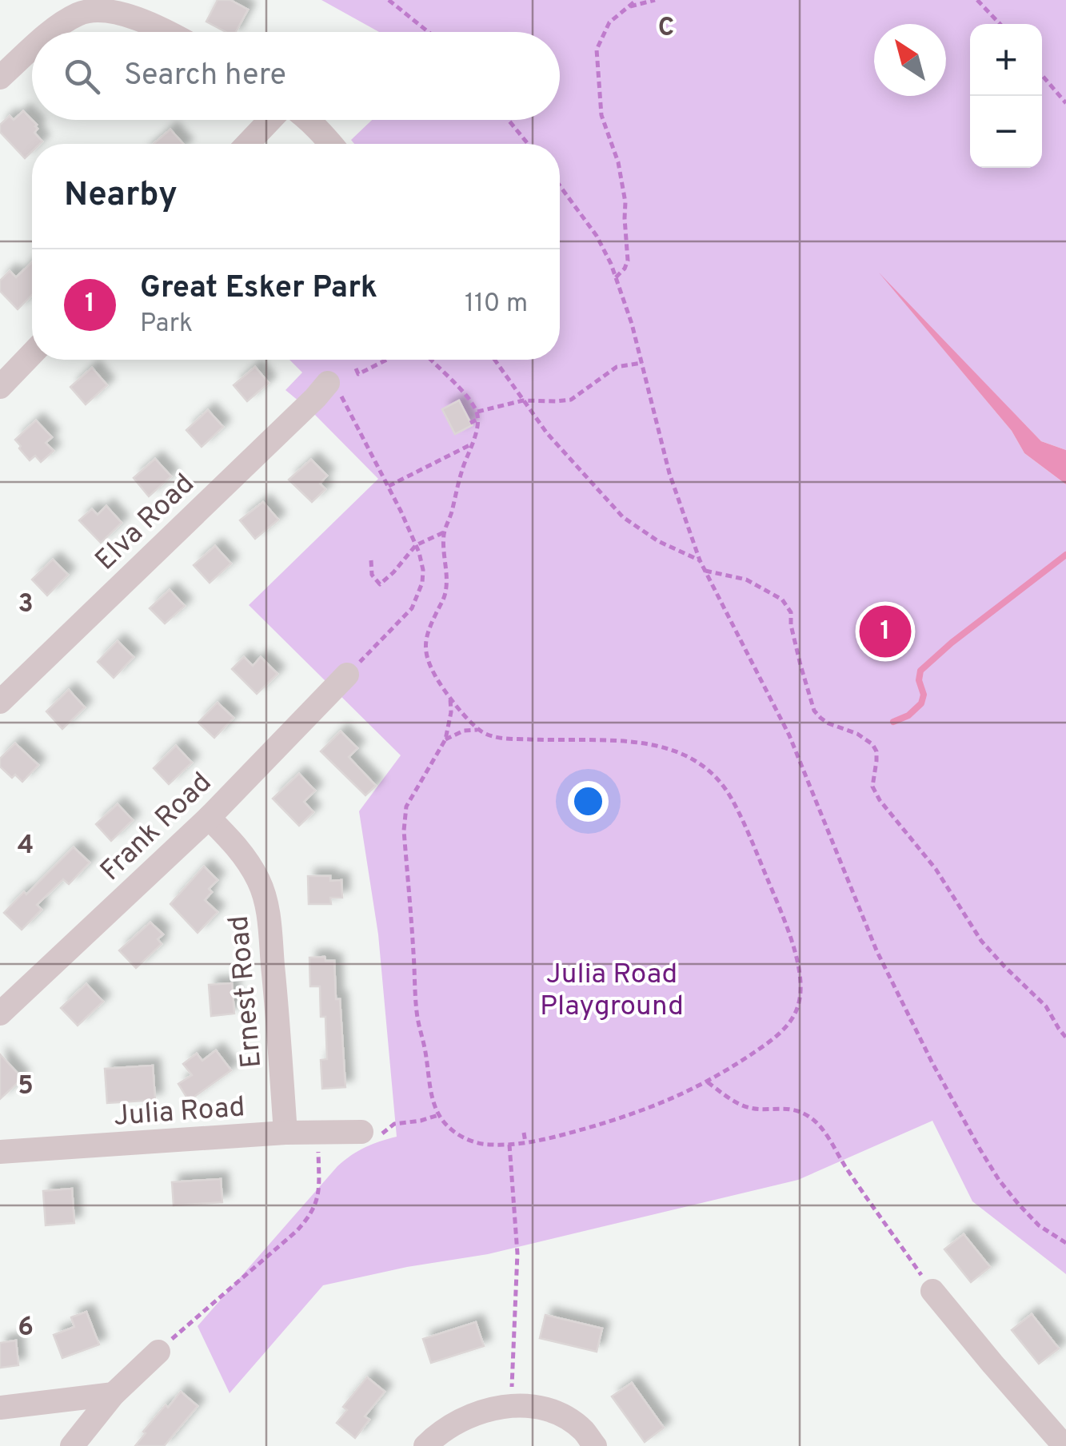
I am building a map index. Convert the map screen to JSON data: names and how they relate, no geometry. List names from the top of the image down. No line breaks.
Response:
{"streets":{"street":["Elva Road","Frank Road","Ernest Road","Julia Road"]},"crossings":[["Frank Road","Ernest Road"],["Ernest Road","Julia Road"]],"parks":["Julia Road Playground"],"north":"top left","page":{"map_buttons":["+","−"],"search":"Search here","heading":"Nearby","list":[{"mark":"1","name":"Great Esker Park","note":"Park","value":"110 m"}],"pins":"1"},"grid":{"columns":["C"],"rows":["3","4","5","6"]}}
